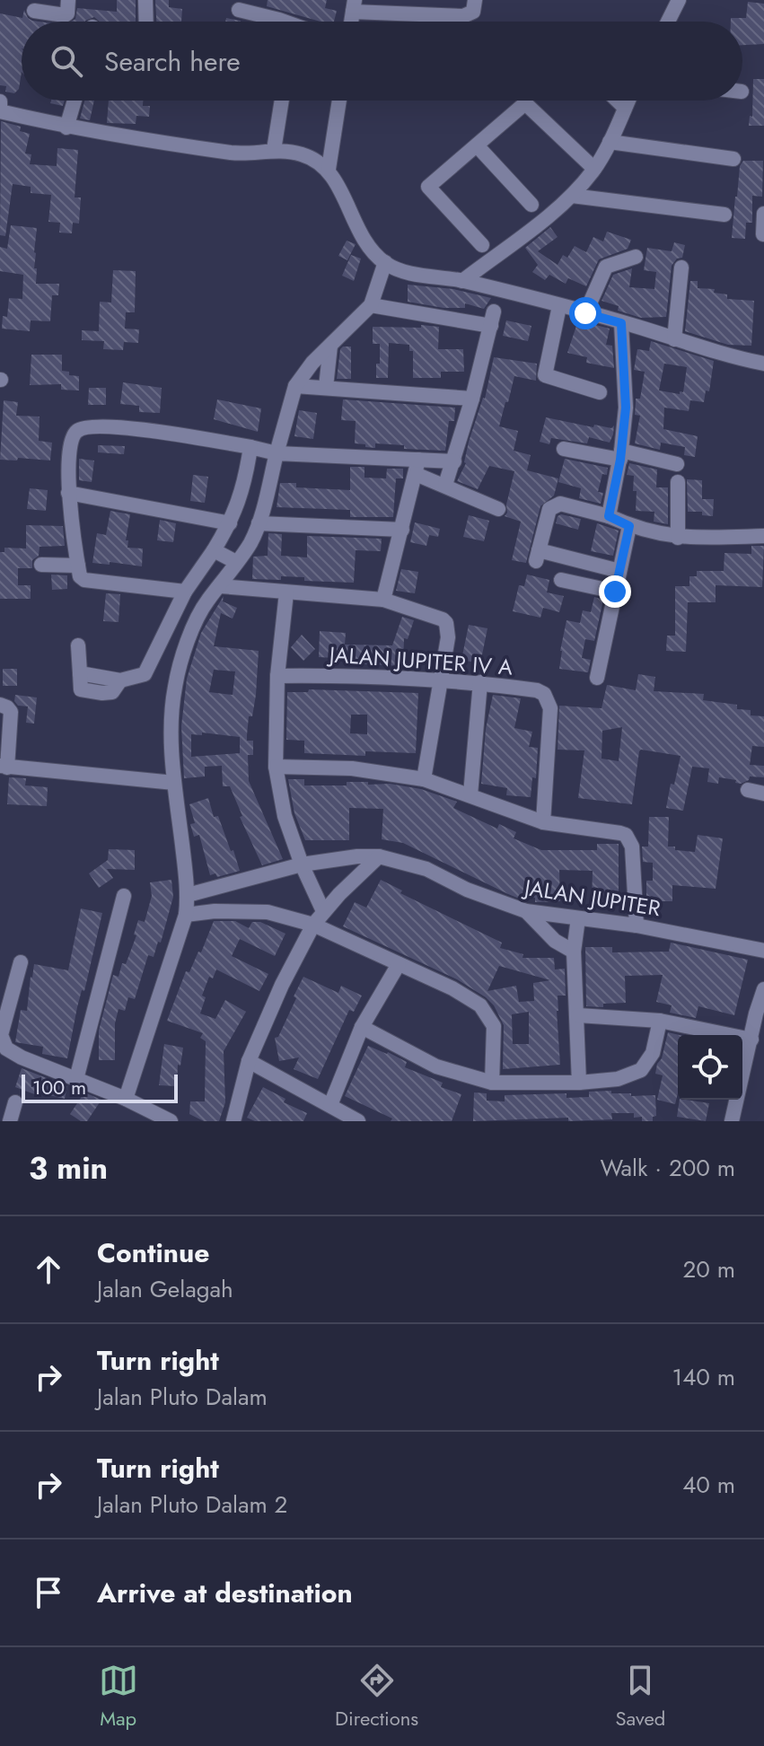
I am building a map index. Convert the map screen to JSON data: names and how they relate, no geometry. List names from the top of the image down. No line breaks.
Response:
{"streets":{"street":["JALAN JUPITER IV A","JALAN JUPITER"]},"scale_bar":"100 m","page":{"search":"Search here","scale":"100 m","heading":["3 min","Walk · 200 m"],"list":[["Continue","Jalan Gelagah","20 m"],["Turn right","Jalan Pluto Dalam","140 m"],["Turn right","Jalan Pluto Dalam 2","40 m"],"Arrive at destination"],"nav":["Map","Directions","Saved"]}}
